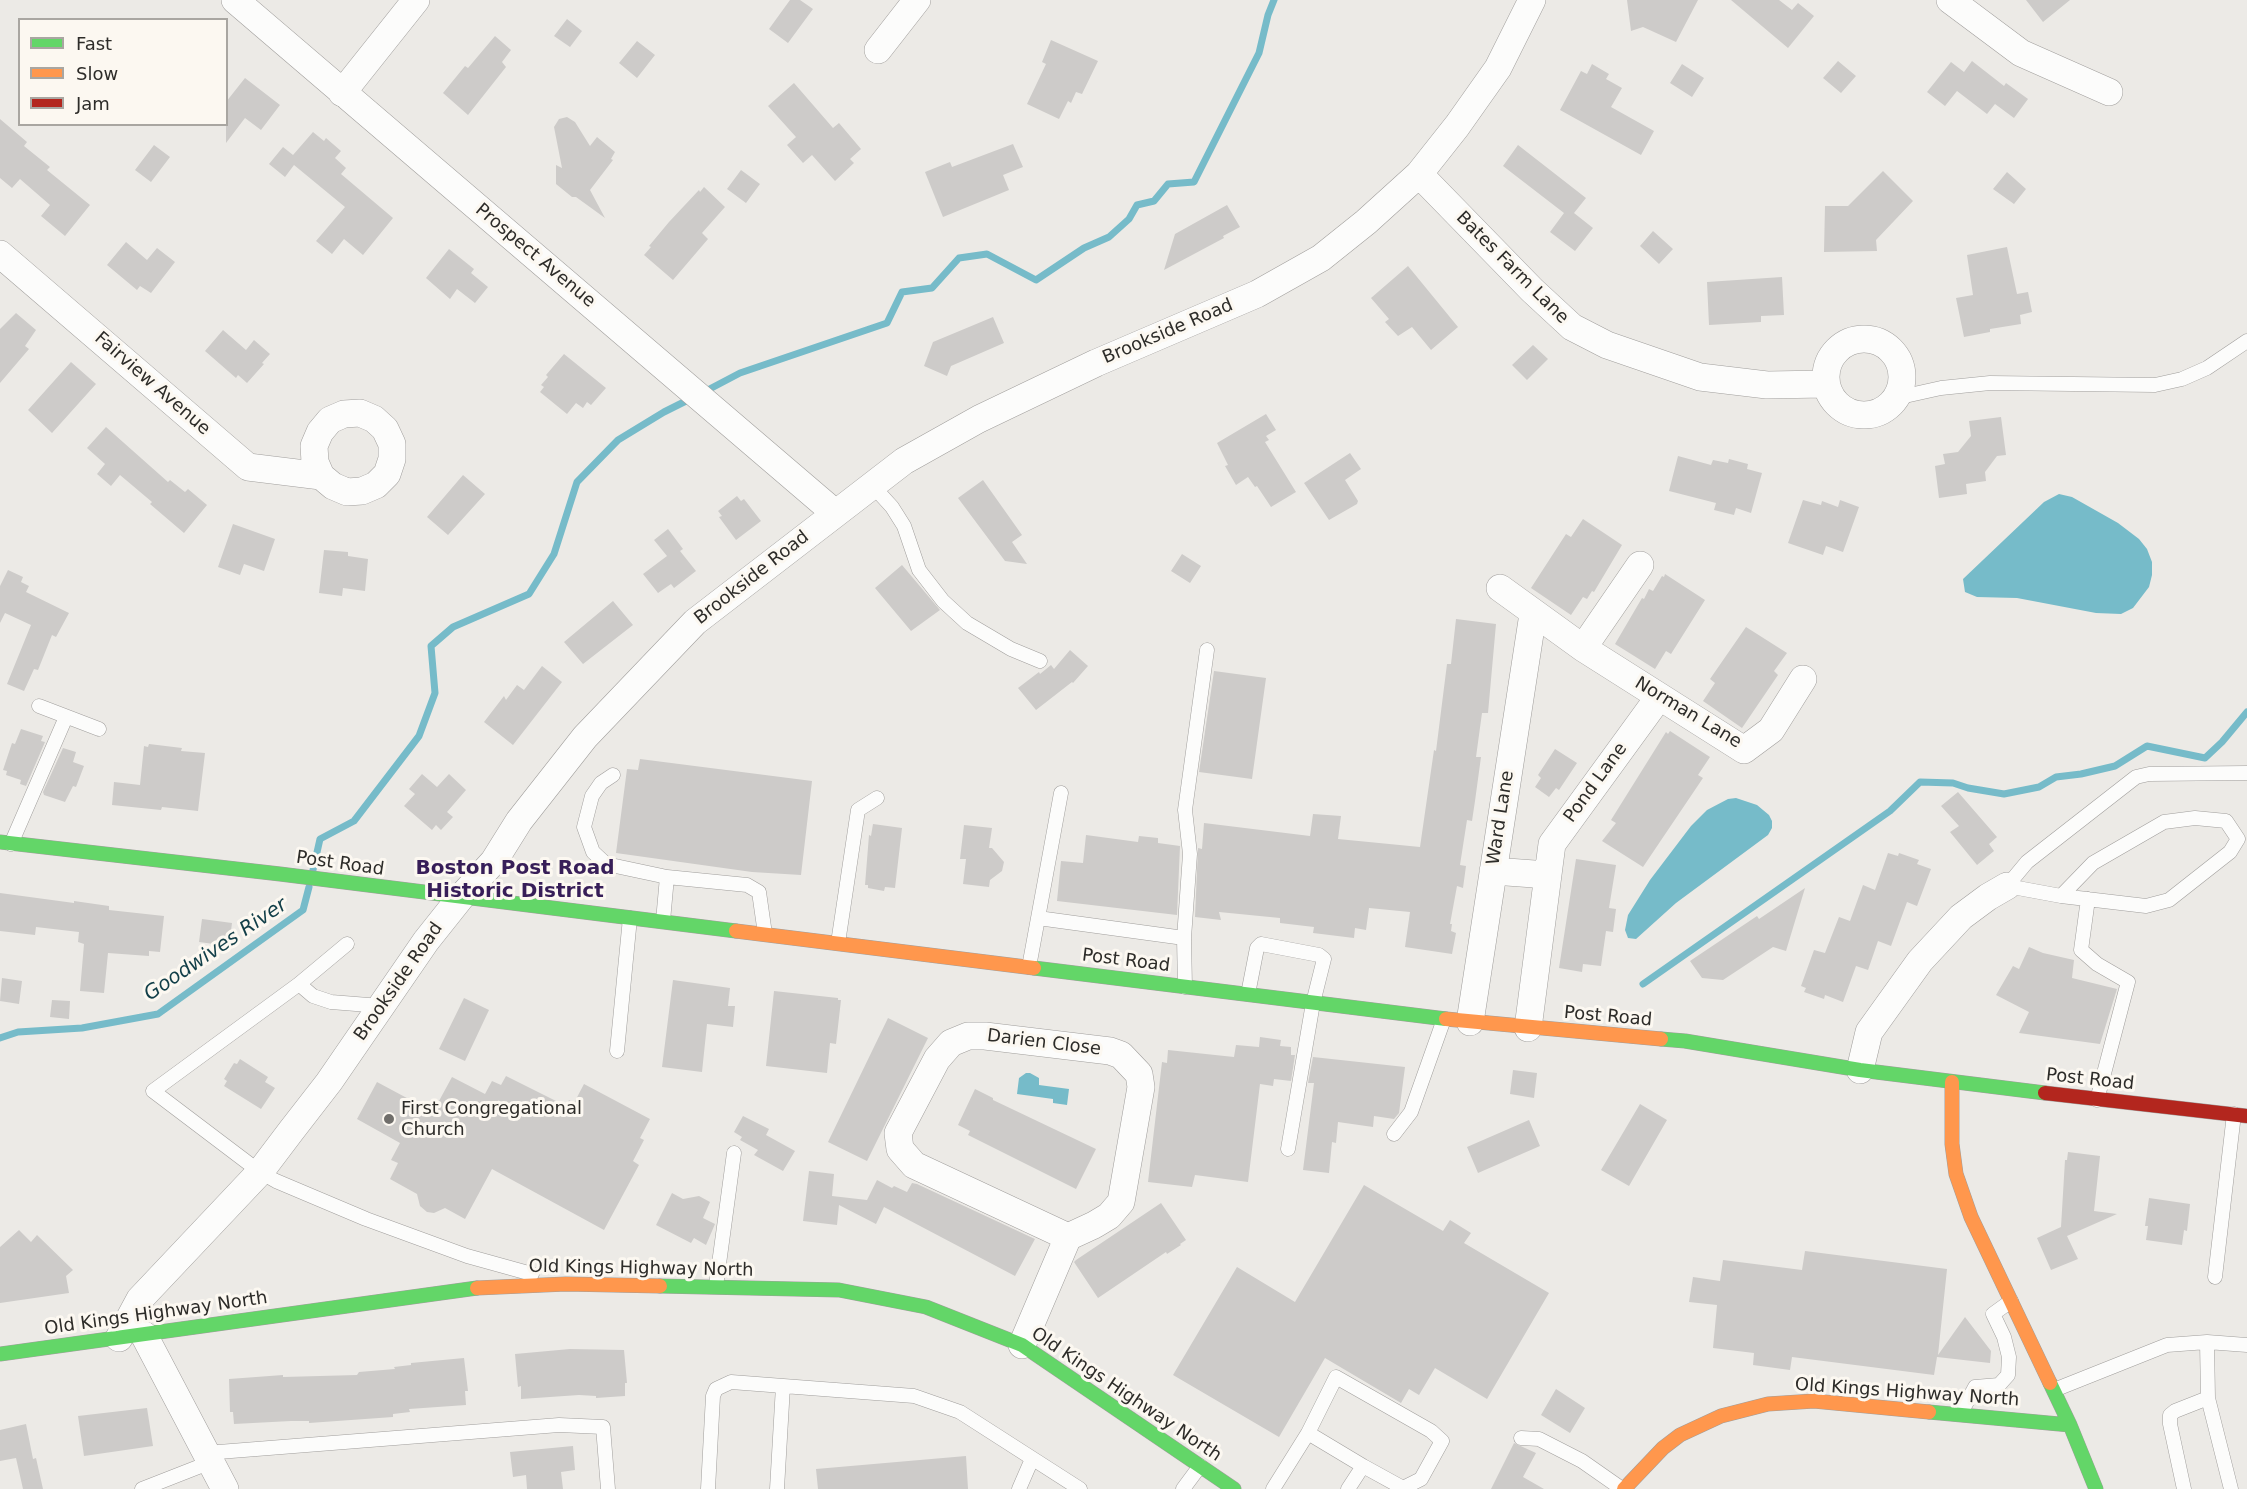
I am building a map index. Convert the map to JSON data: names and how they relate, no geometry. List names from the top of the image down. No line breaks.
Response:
{"streets":{"main road":["Post Road","Old Kings Highway North"],"street":["Prospect Avenue","Bates Farm Lane","Brookside Road","Fairview Avenue","Norman Lane","Pond Lane","Ward Lane","Darien Close"]},"crossings":[["Prospect Avenue","Brookside Road"],["Bates Farm Lane","Brookside Road"],["Brookside Road","Post Road"],["Brookside Road","Old Kings Highway North"],["Norman Lane","Pond Lane"],["Norman Lane","Ward Lane"],["Pond Lane","Post Road"],["Ward Lane","Post Road"]],"districts":["Boston Post Road Historic District"],"water":["Goodwives River"],"places":["First Congregational Church"],"legend":["Fast","Slow","Jam"]}
